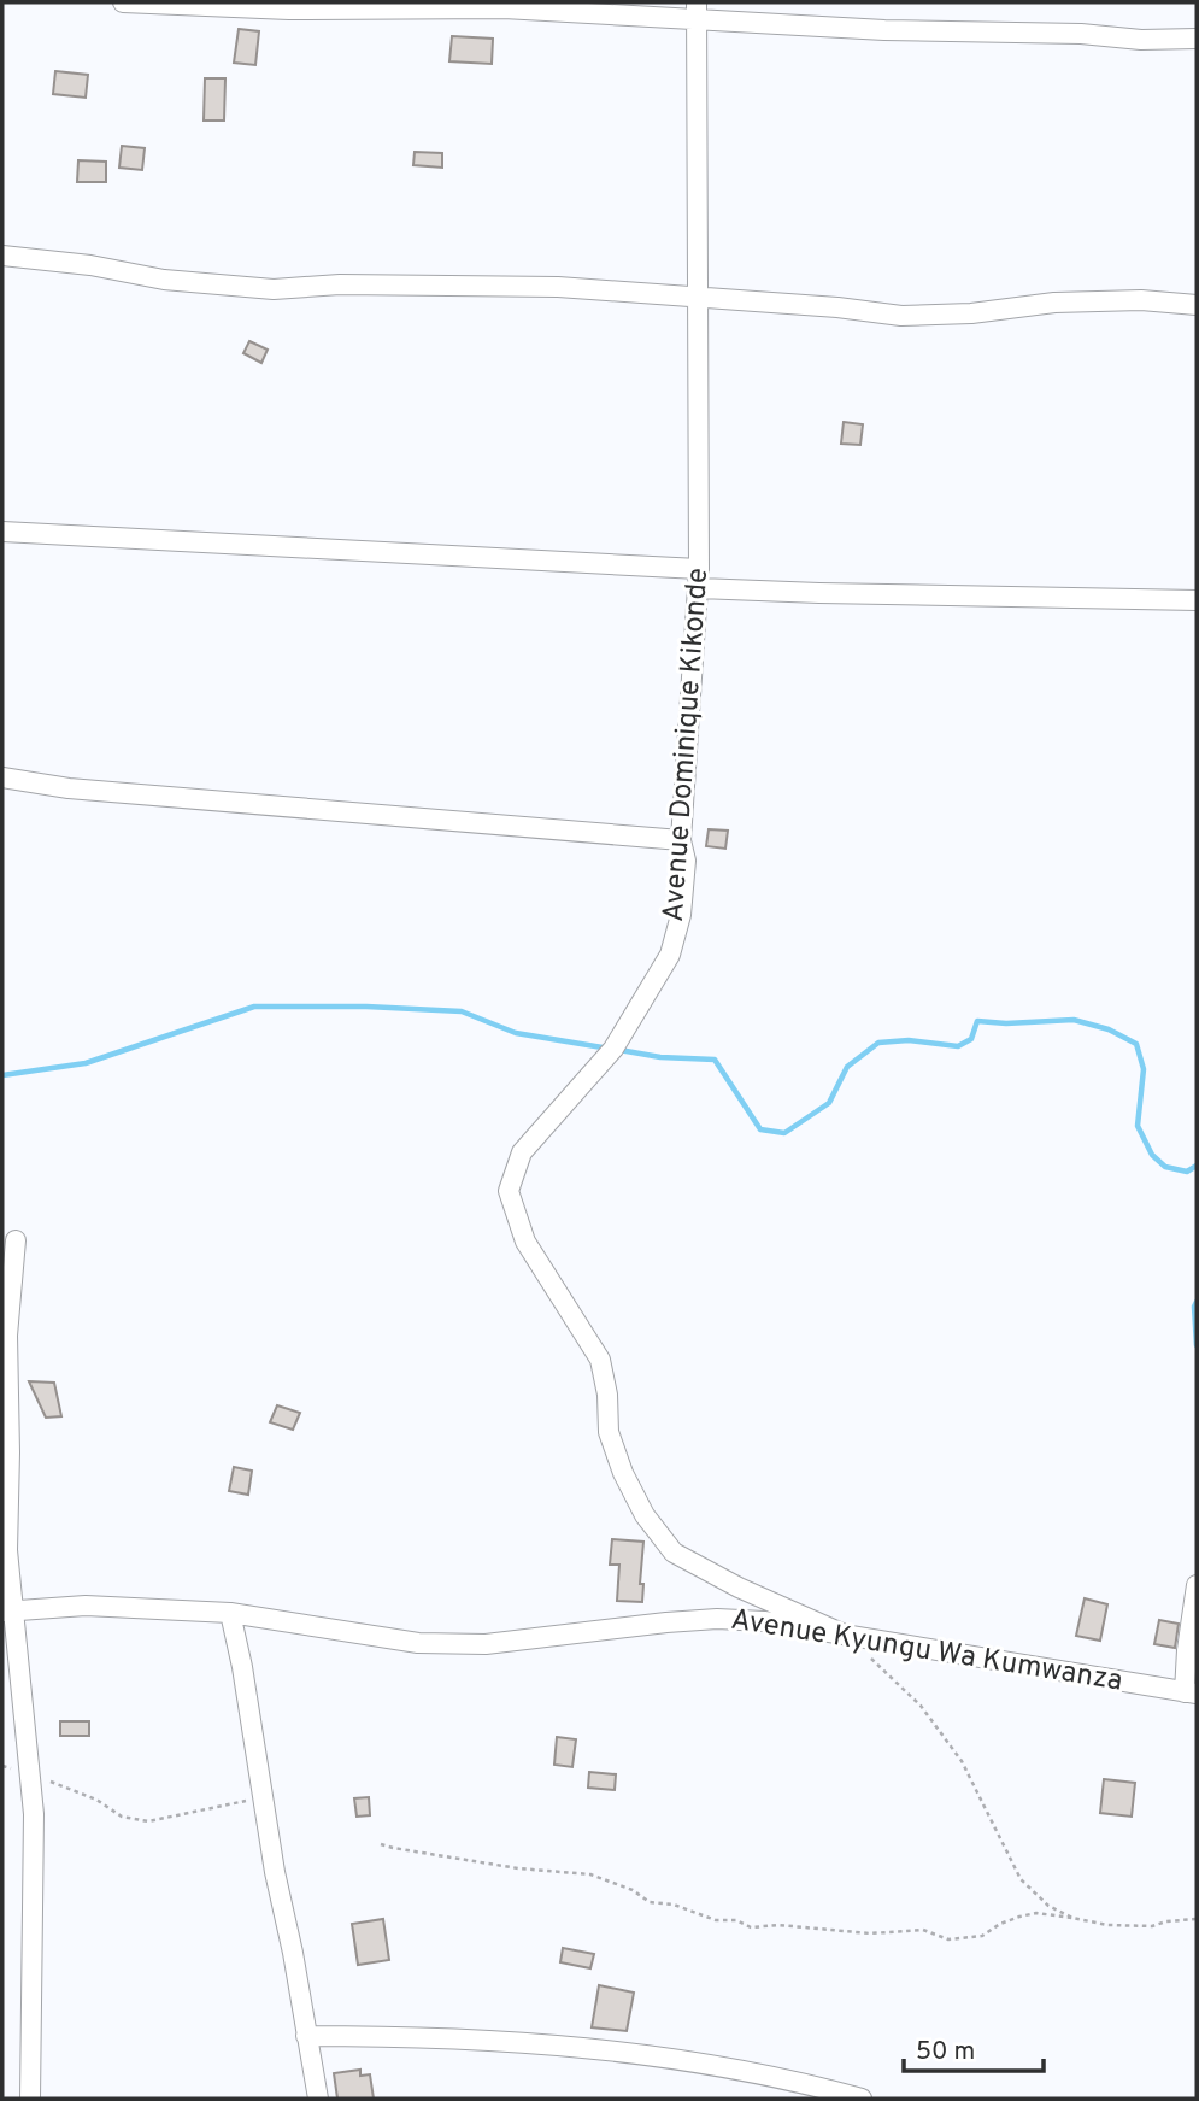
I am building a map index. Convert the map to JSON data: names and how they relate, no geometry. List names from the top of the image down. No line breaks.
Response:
{"streets":{"street":["Avenue Dominique Kikonde","Avenue Kyungu Wa Kumwanza"]},"crossings":[["Avenue Dominique Kikonde","Avenue Kyungu Wa Kumwanza"]],"scale_bar":"50 m"}
